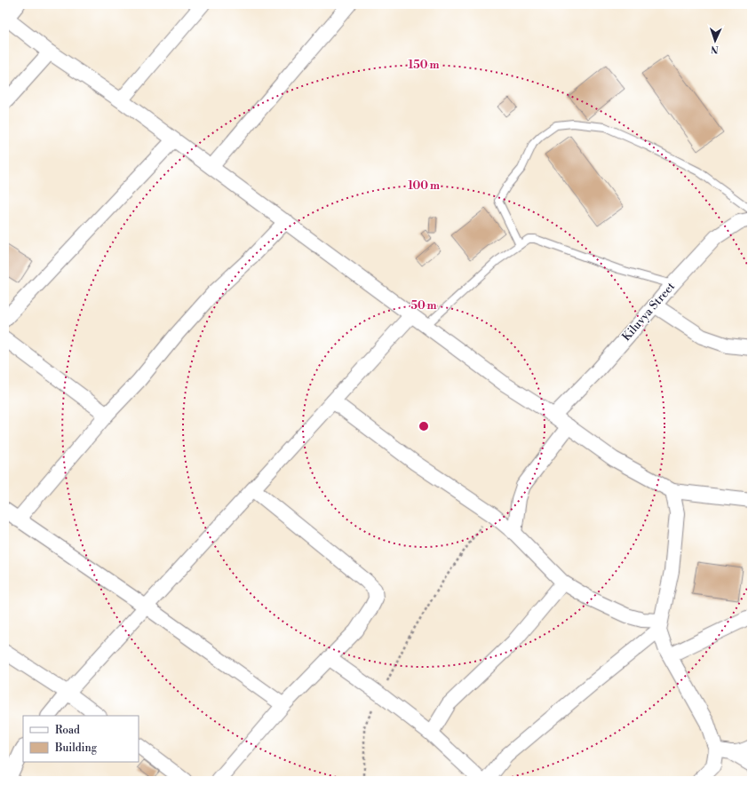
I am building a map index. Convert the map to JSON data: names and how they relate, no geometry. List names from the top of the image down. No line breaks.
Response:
{"streets":{"street":["Kiluvya Street"]},"legend":["Road","Building"],"north":"bottom","rings":["150 m","100 m","50 m"]}
